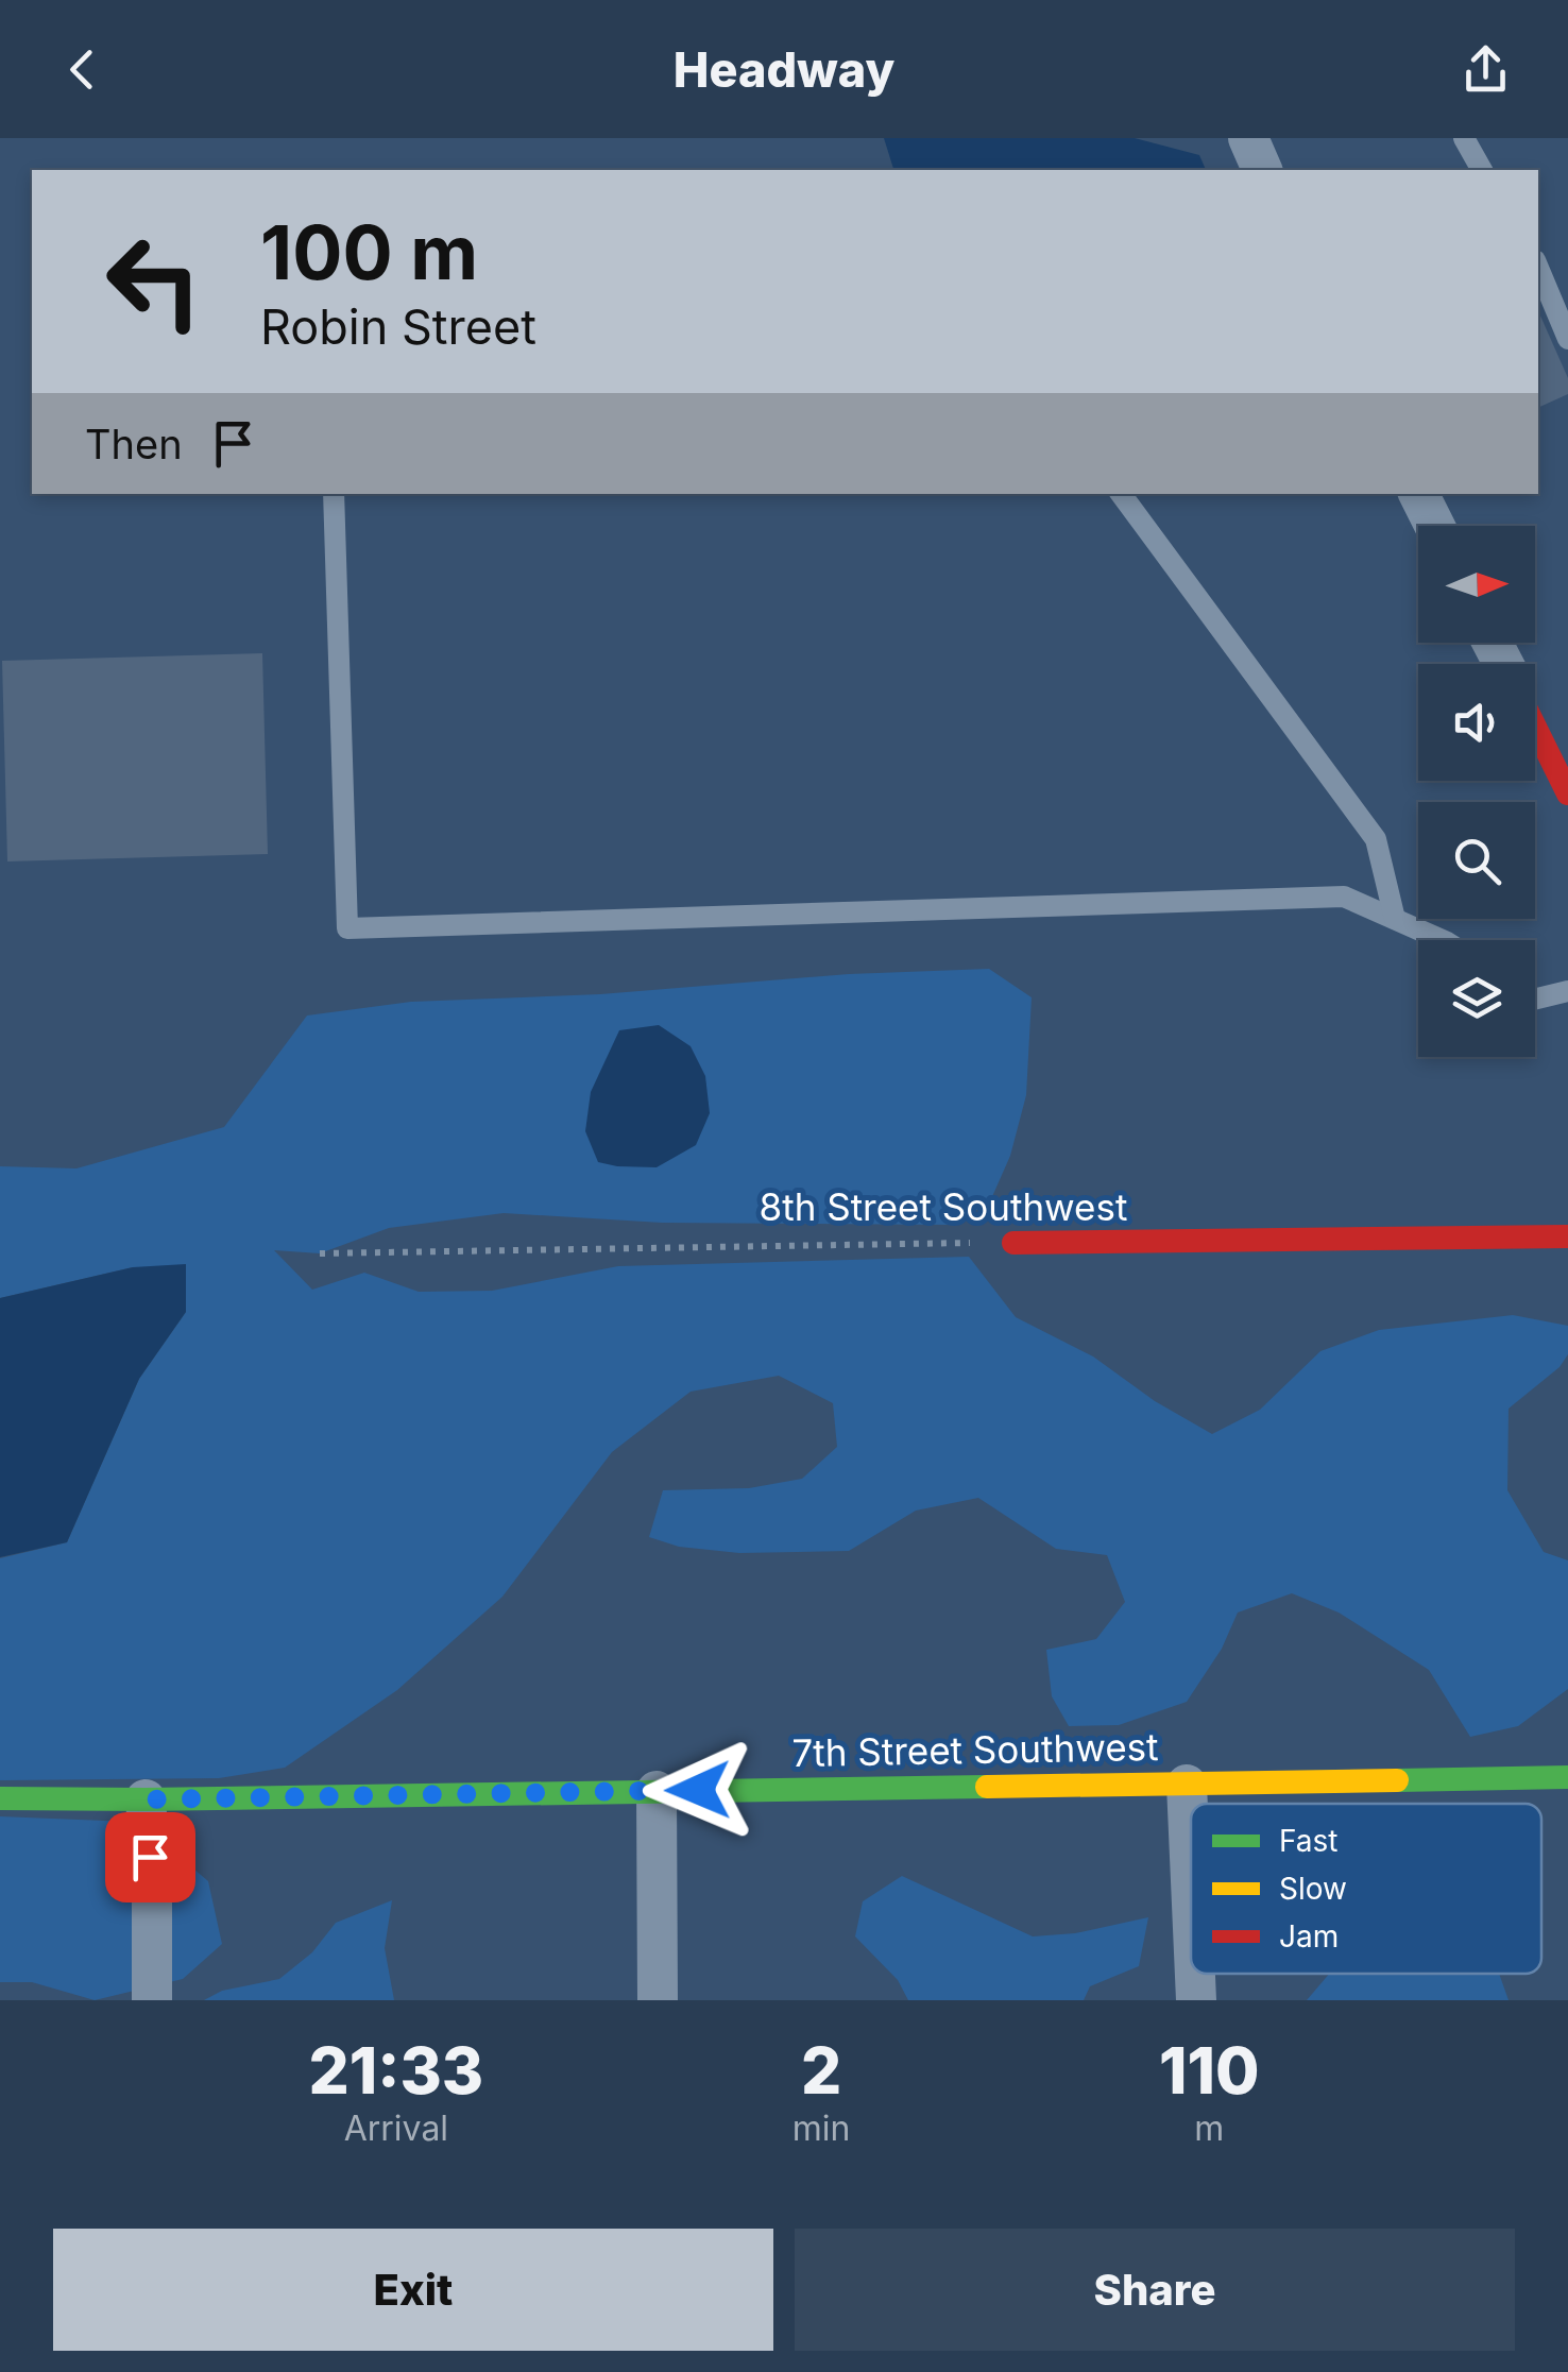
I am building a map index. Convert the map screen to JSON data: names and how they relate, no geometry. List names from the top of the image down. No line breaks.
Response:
{"streets":{"street":["8th Street Southwest","7th Street Southwest"]},"legend":["Fast","Slow","Jam"],"north":"right","page":{"header":"Headway","turn":["100 m","Robin Street"],"then":"Then","eta":["21:33","Arrival","2","min","110","m"],"buttons":["Exit","Share"]}}
